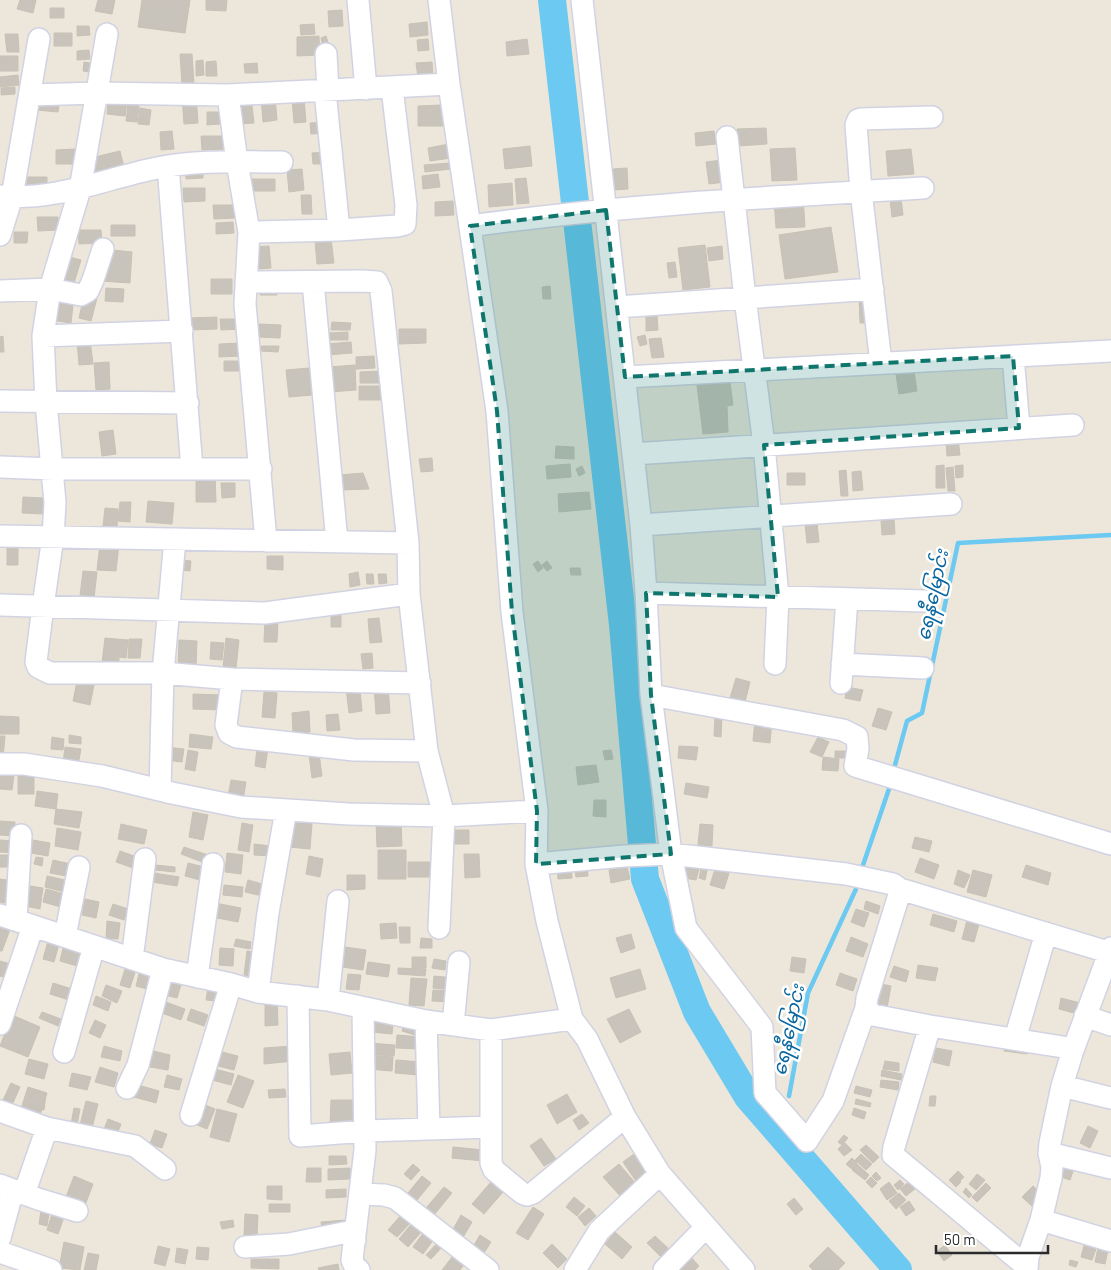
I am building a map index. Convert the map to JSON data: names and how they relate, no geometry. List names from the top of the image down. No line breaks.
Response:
{"water":["ရေနီမြောင်း"],"scale_bar":"50 m"}
